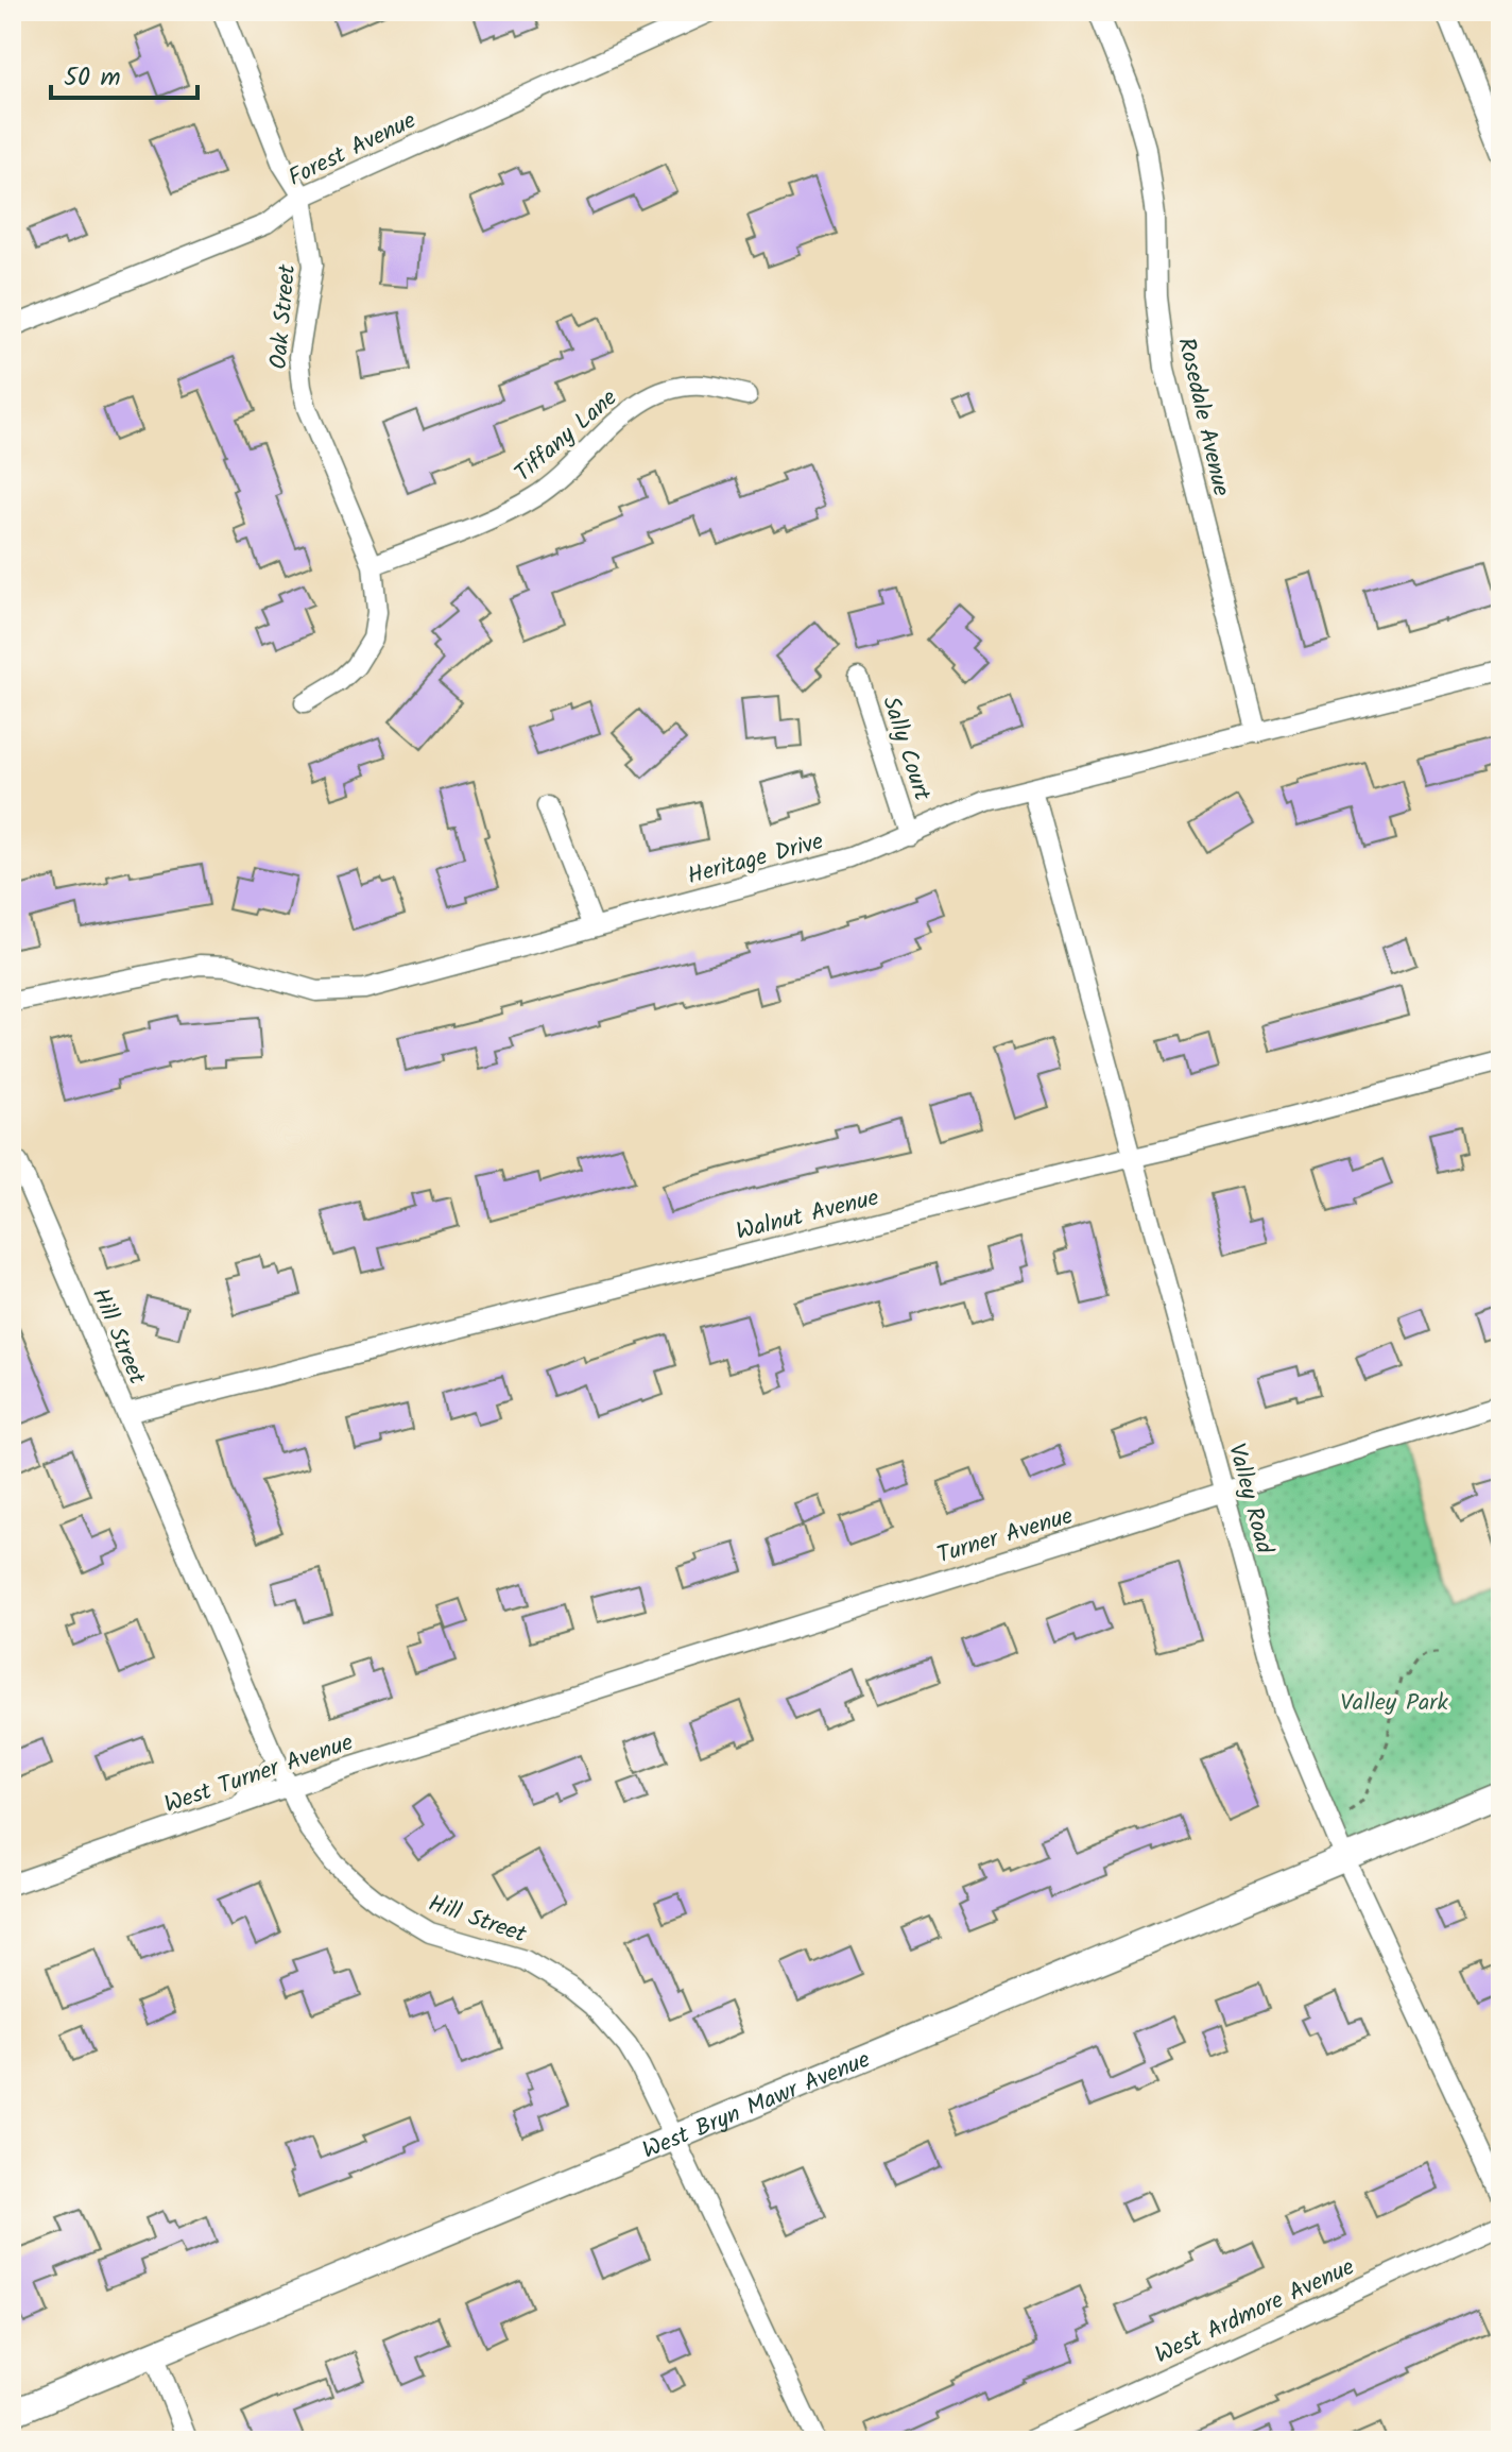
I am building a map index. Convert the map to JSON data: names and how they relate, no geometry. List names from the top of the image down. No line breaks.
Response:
{"streets":{"street":["Forest Avenue","Oak Street","Rosedale Avenue","Tiffany Lane","Sally Court","Heritage Drive","Walnut Avenue","Hill Street","Valley Road","Turner Avenue","West Turner Avenue","West Bryn Mawr Avenue","West Ardmore Avenue"]},"crossings":[["Forest Avenue","Oak Street"],["Oak Street","Tiffany Lane"],["Rosedale Avenue","Heritage Drive"],["Sally Court","Heritage Drive"],["Heritage Drive","Valley Road"],["Walnut Avenue","Hill Street"],["Walnut Avenue","Valley Road"],["Hill Street","West Turner Avenue"],["Hill Street","West Bryn Mawr Avenue"],["Valley Road","Turner Avenue"],["Valley Road","West Bryn Mawr Avenue"],["Turner Avenue","West Turner Avenue"]],"parks":["Valley Park"],"scale_bar":"50 m"}
